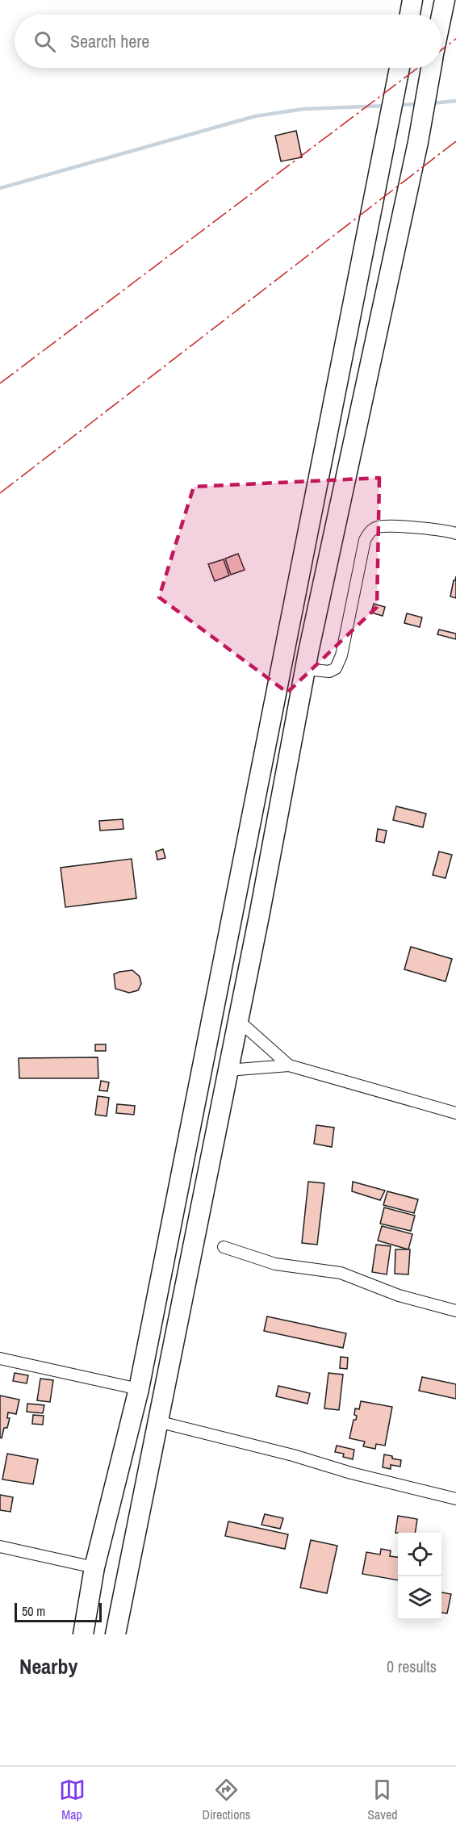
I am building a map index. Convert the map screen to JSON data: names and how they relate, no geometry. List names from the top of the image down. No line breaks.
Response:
{"scale_bar":"50 m","page":{"search":"Search here","scale":"50 m","heading":["Nearby","0 results"],"nav":["Map","Directions","Saved"]}}
